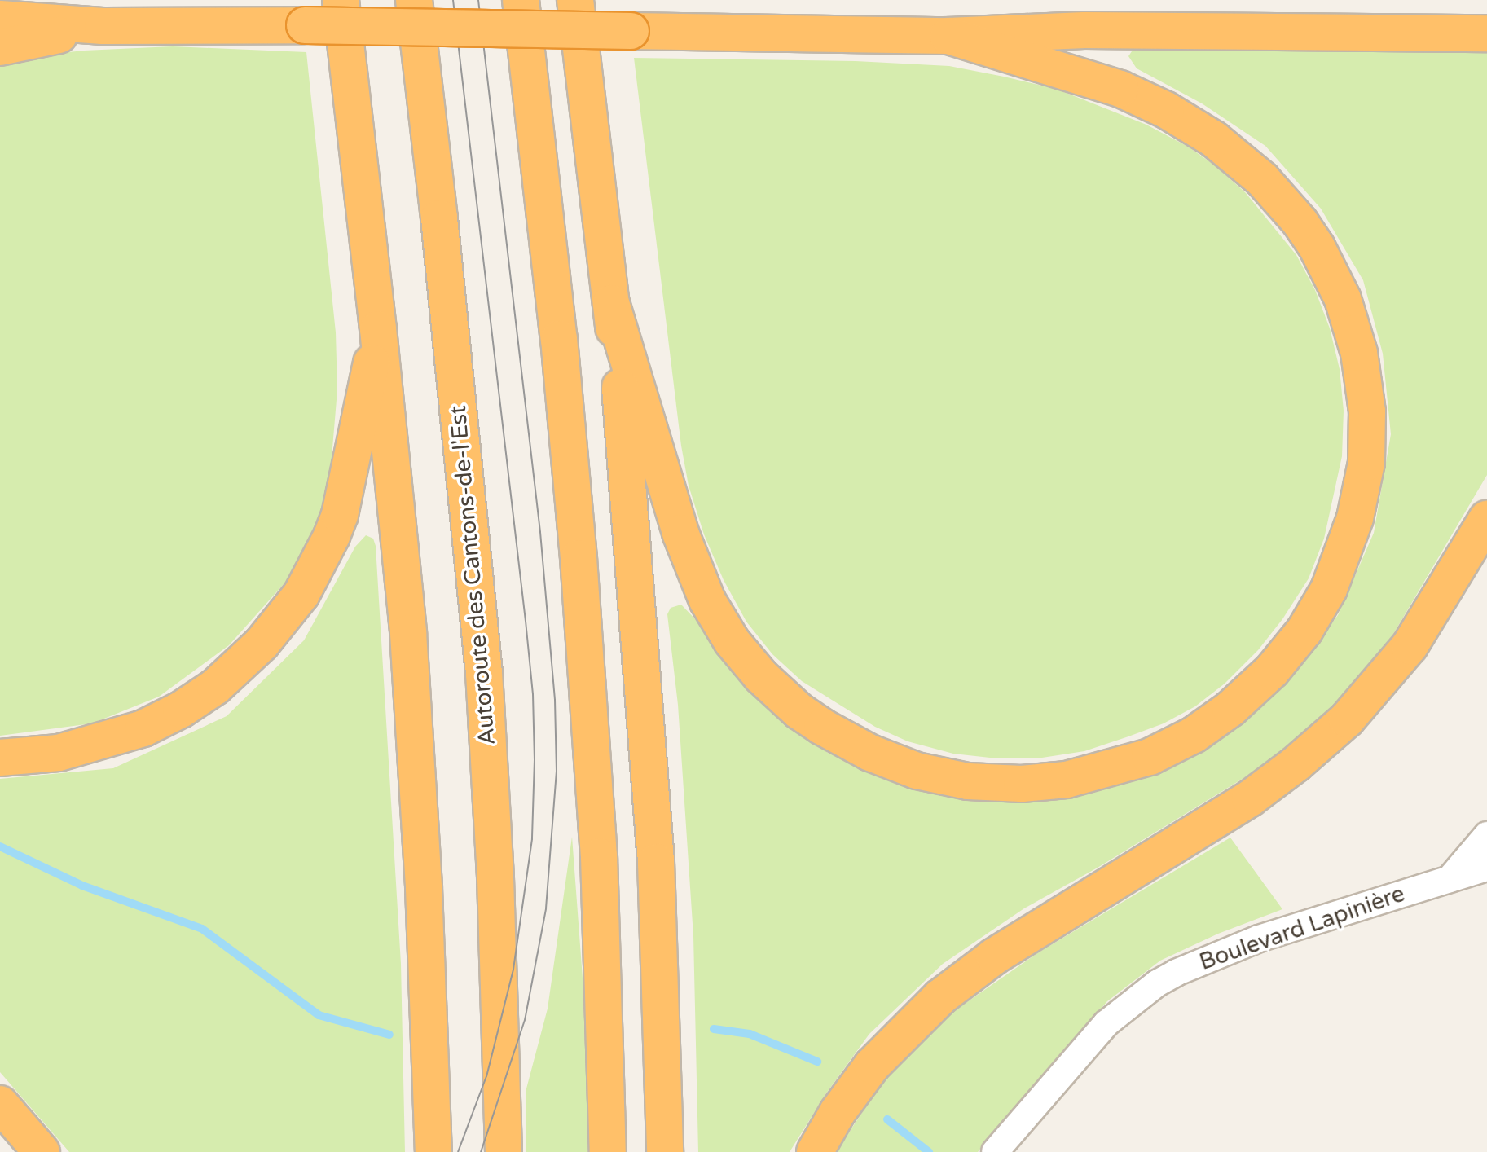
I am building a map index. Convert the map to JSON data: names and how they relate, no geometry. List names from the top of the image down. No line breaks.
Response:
{"streets":{"highway":["Autoroute des Cantons-de-l'Est"],"street":["Boulevard Lapinière"]}}
